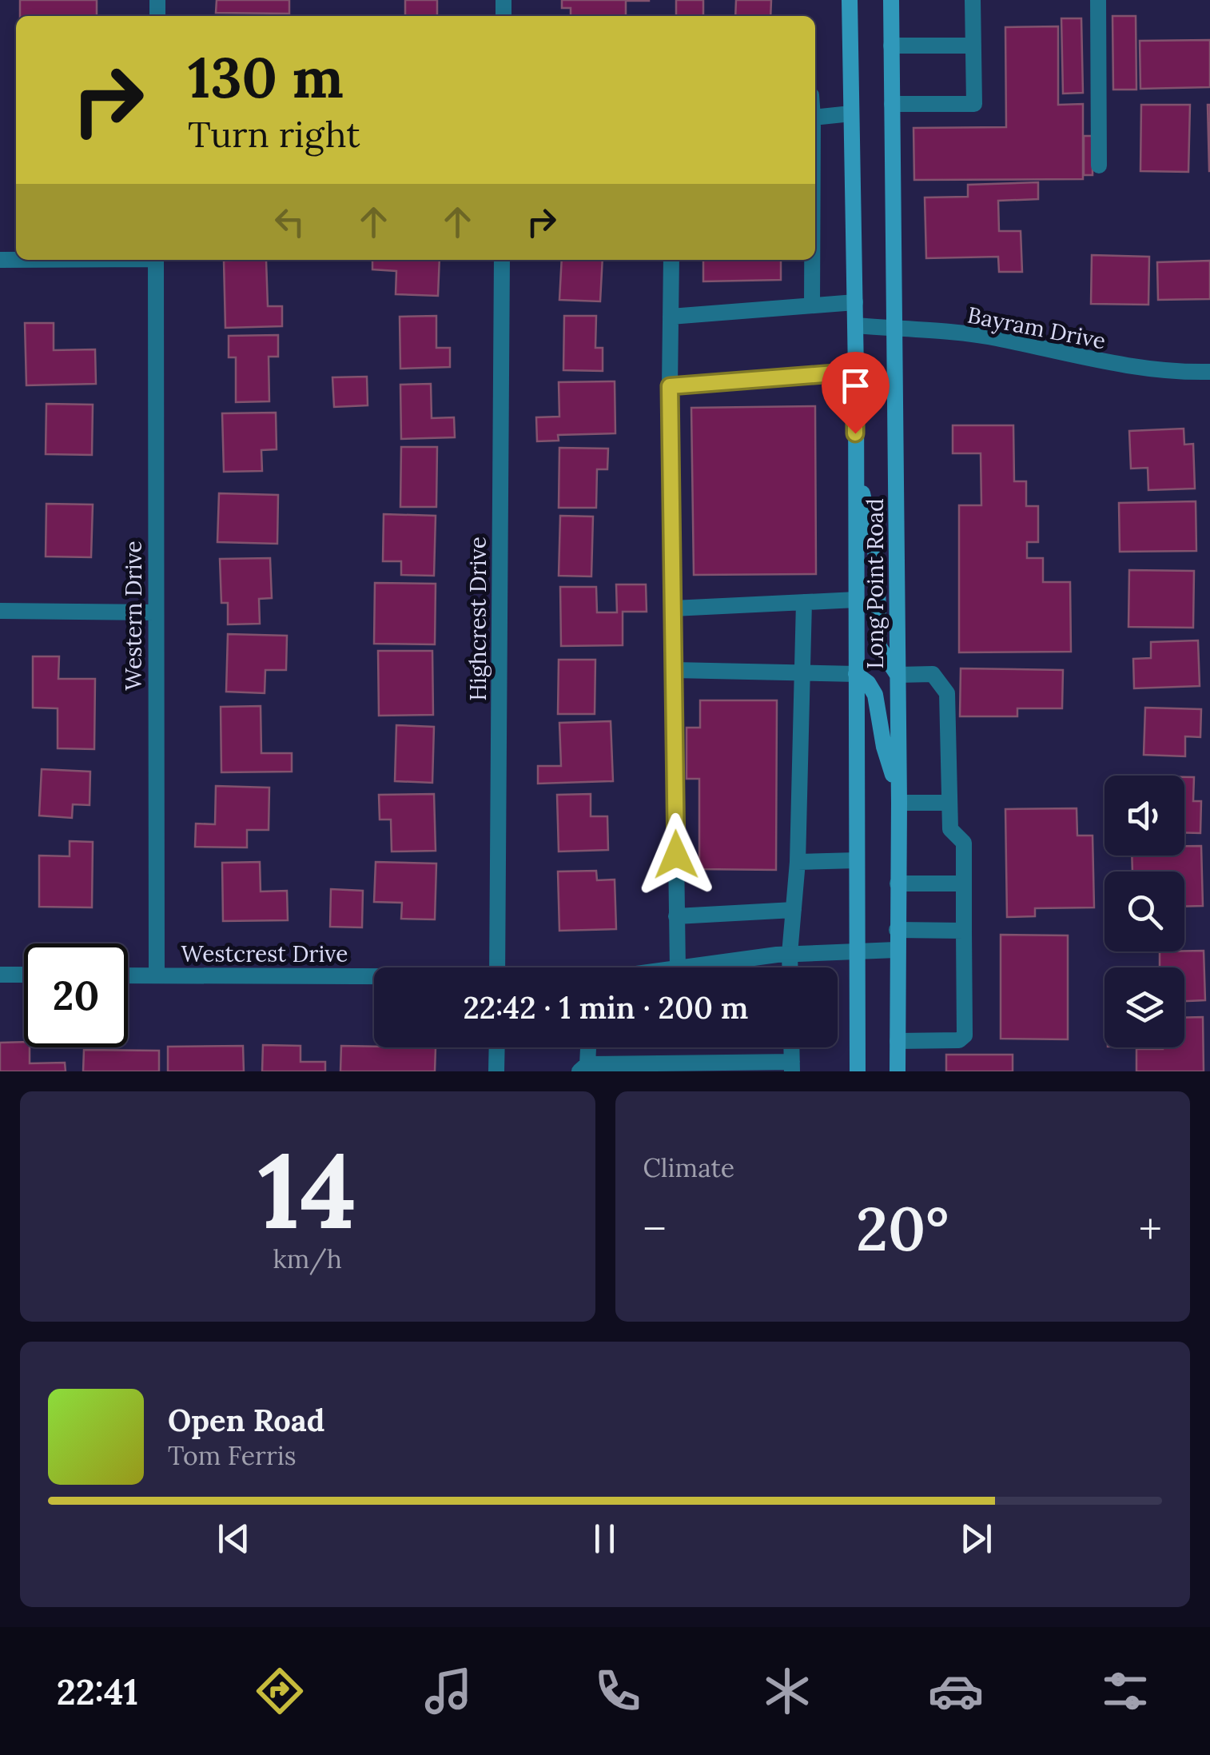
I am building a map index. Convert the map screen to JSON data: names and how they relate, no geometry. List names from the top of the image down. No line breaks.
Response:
{"streets":{"main road":["Long Point Road"],"street":["Bayram Drive","Western Drive","Highcrest Drive","Westcrest Drive"]},"crossings":[["Bayram Drive","Long Point Road"],["Long Point Road","Westcrest Drive"],["Western Drive","Westcrest Drive"]],"page":{"turn":["130 m","Turn right"],"limit":"20","trip":"22:42 · 1 min · 200 m","tile":[["14","km/h"],"Climate"],"heat":["−","20°","+"],"song":["Open Road","Tom Ferris"],"tabs":"22:41"}}
